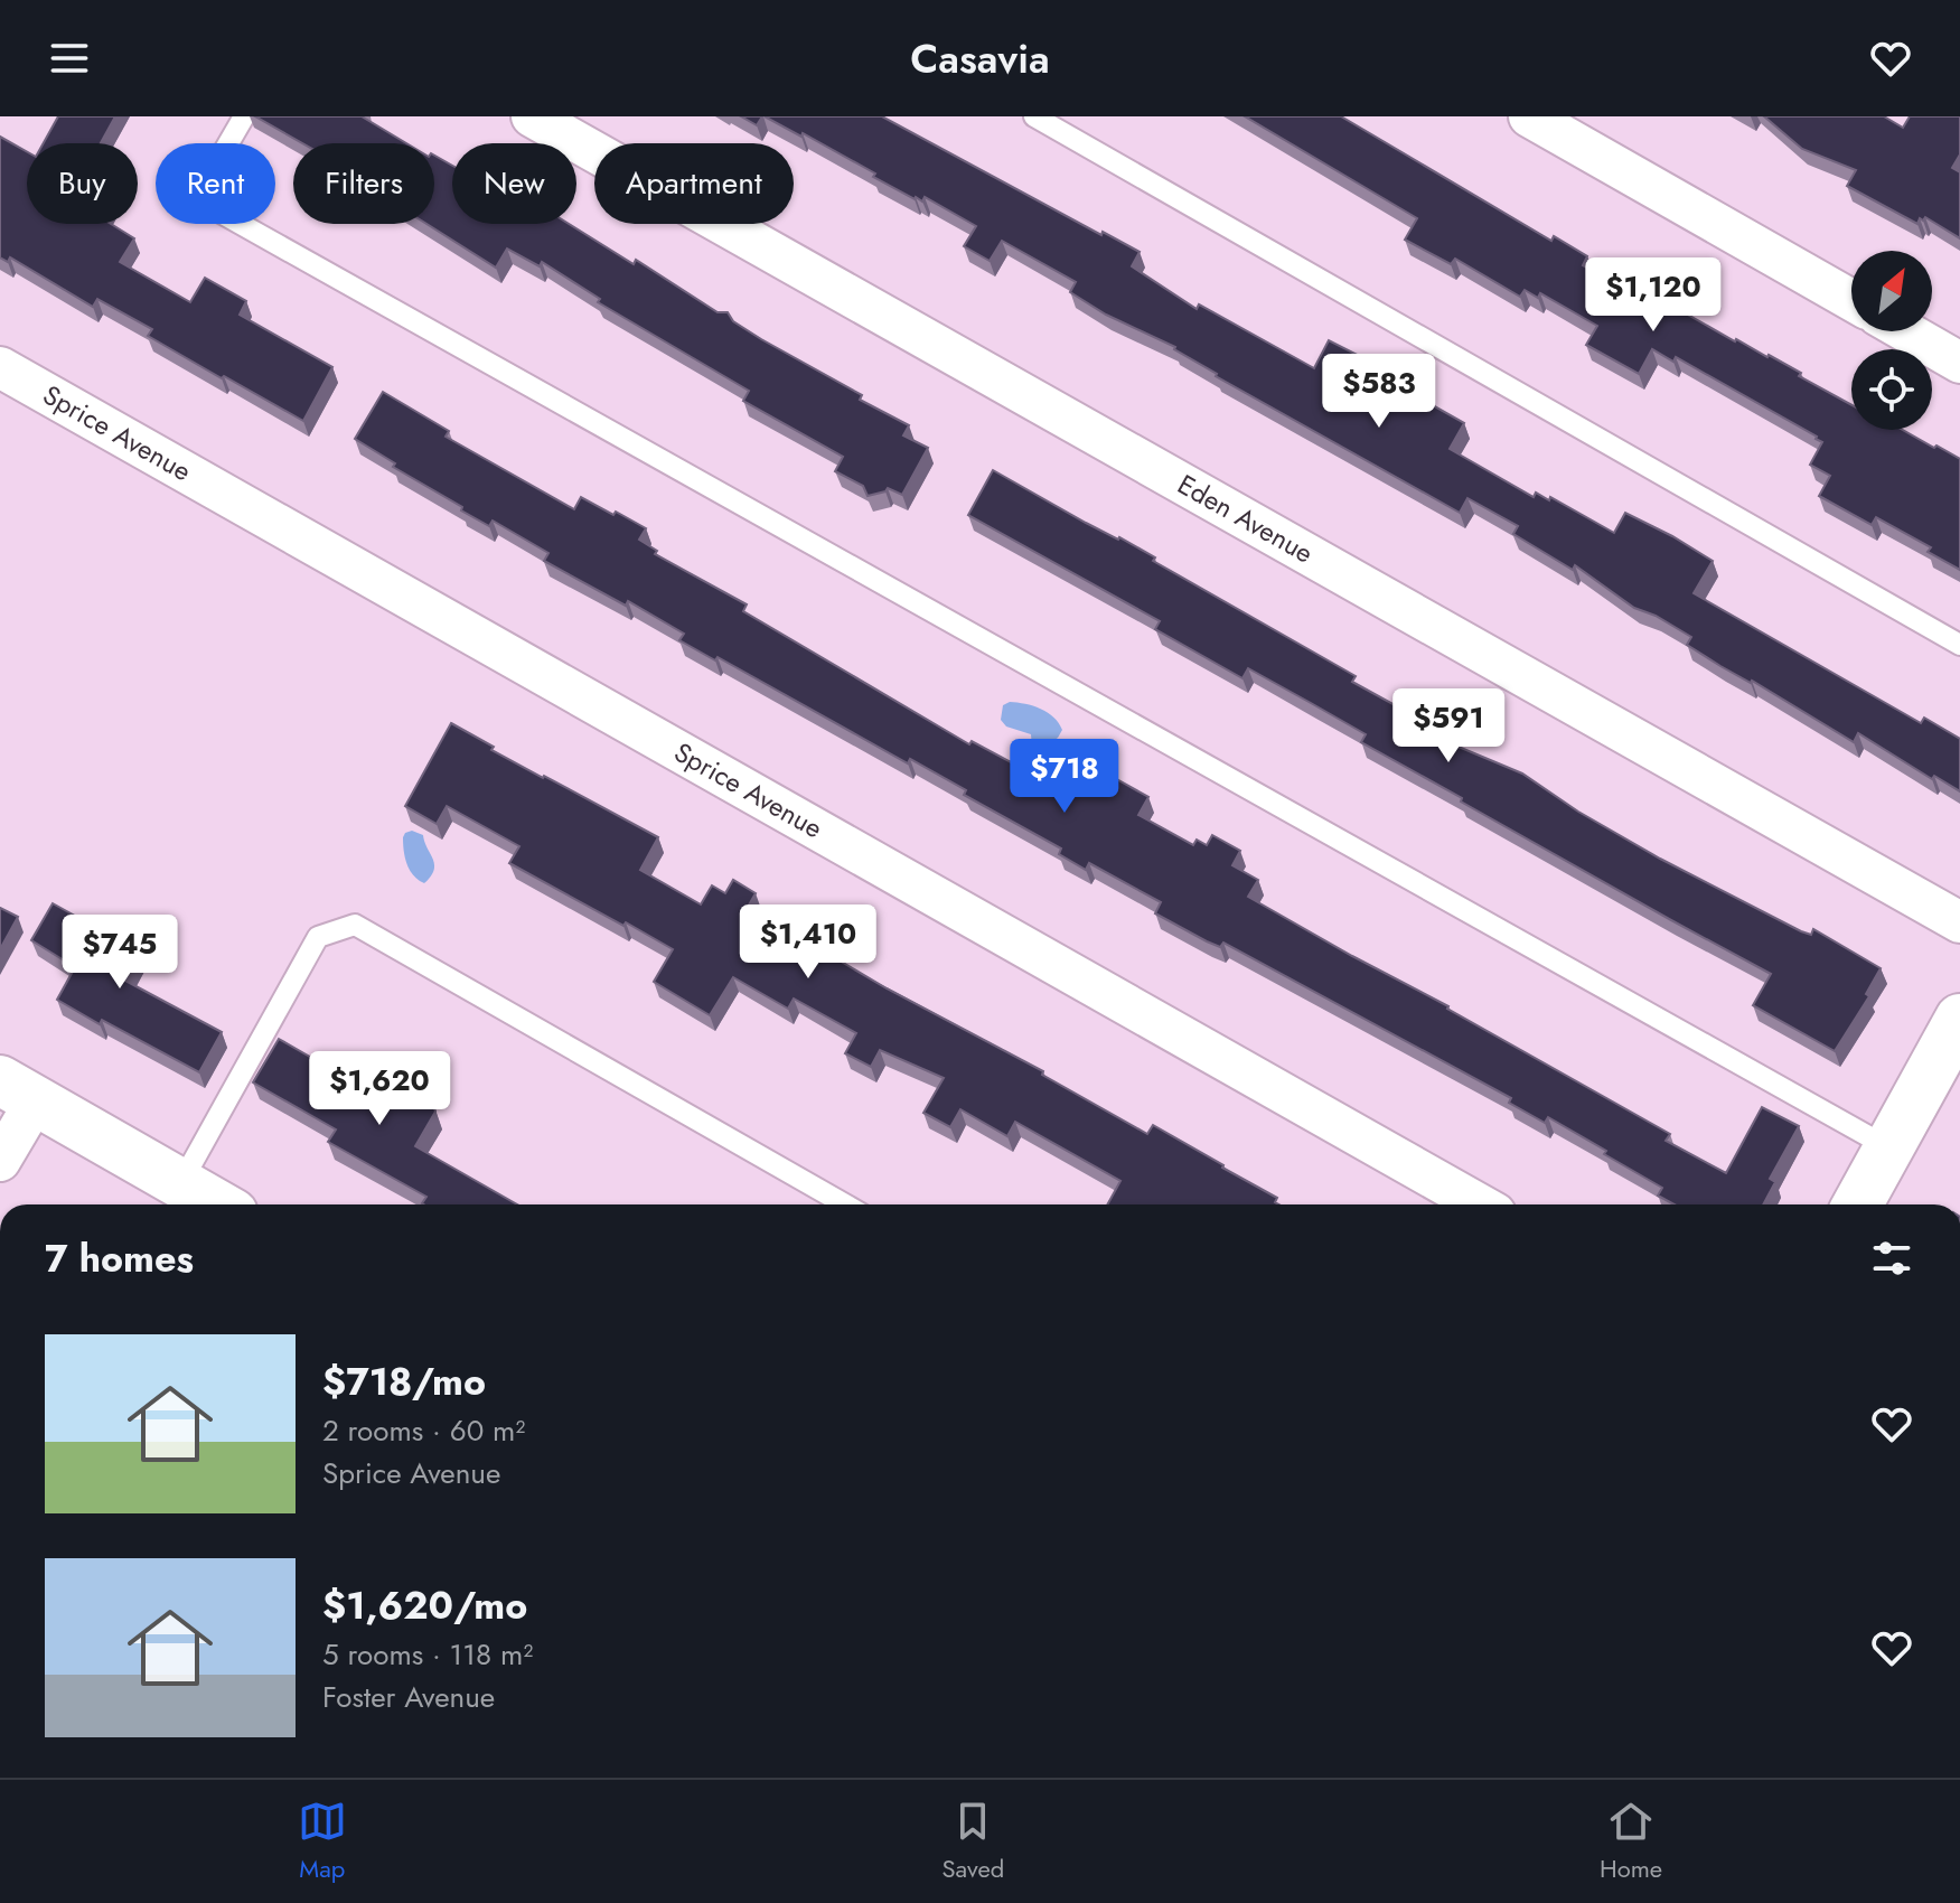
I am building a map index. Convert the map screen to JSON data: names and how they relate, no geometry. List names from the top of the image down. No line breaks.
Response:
{"streets":{"street":["Sprice Avenue","Eden Avenue"]},"north":"top right","page":{"header":"Casavia","chip":["Buy","Rent","Filters","New","Apartment"],"price":["$1,120","$583","$591","$718","$1,410","$745","$1,620"],"heading":"7 homes","list":[{"name":"$718/mo","note":"2 rooms · 60 m² · Sprice Avenue"},{"name":"$1,620/mo","note":"5 rooms · 118 m² · Foster Avenue"}],"tabs":["Map","Saved","Home"]}}
